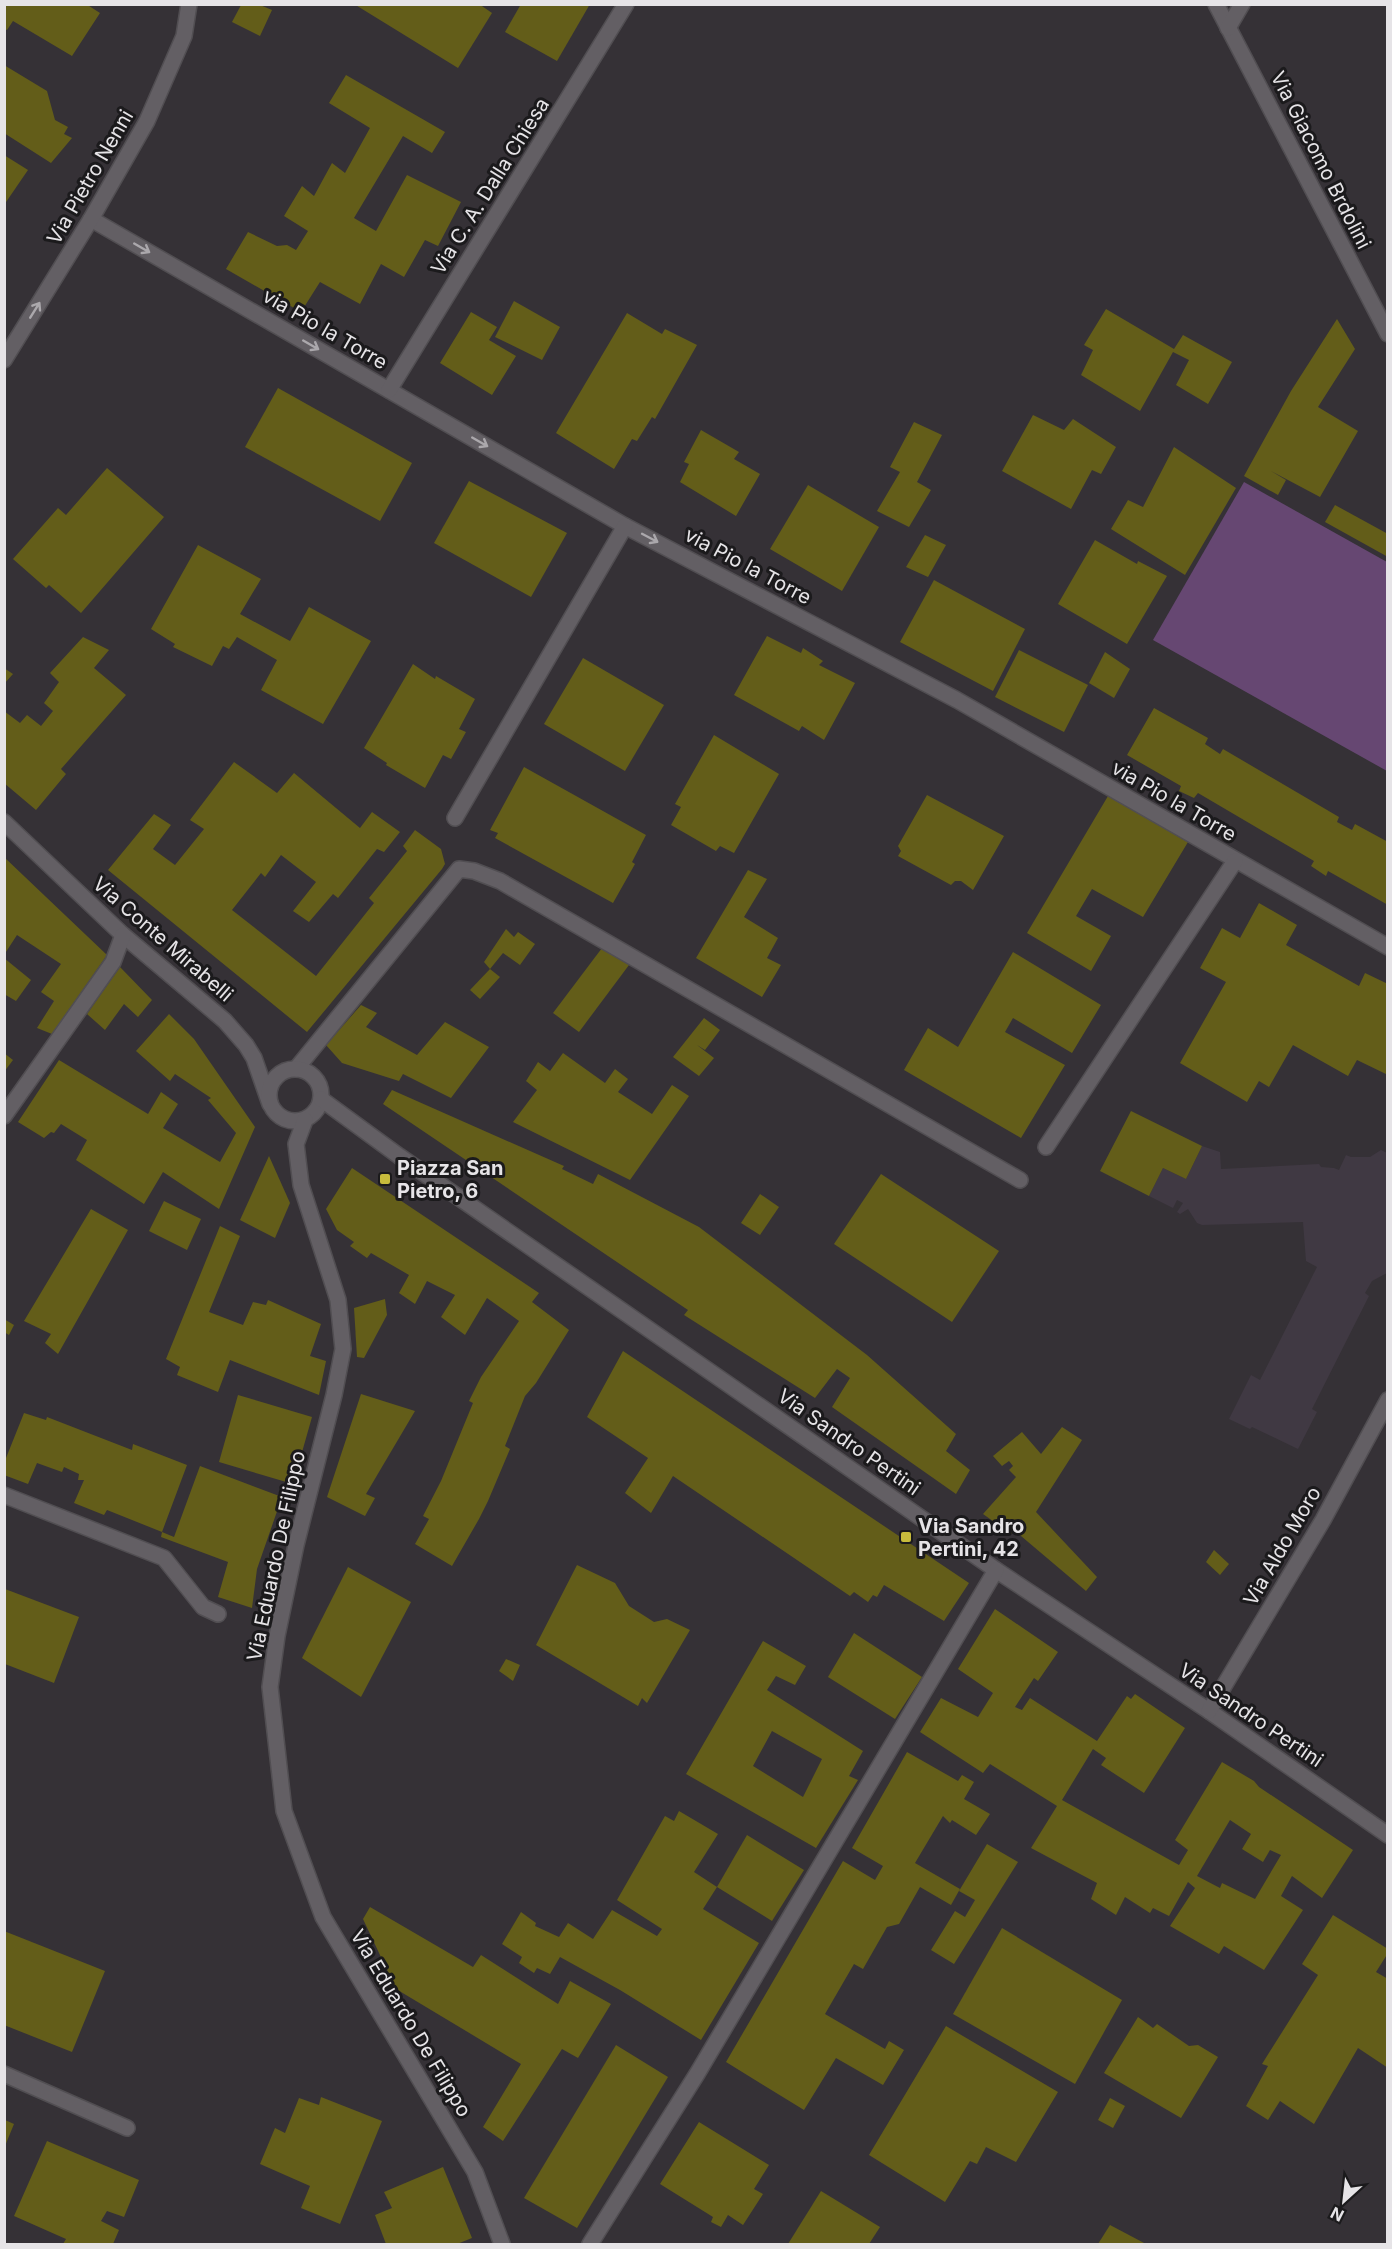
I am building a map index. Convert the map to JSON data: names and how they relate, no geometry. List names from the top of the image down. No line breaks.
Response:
{"streets":{"street":["Via Giacomo Brdolini","Via Pietro Nenni","Via C. A. Dalla Chiesa","via Pio la Torre","Via Conte Mirabelli","Via Sandro Pertini","Via Aldo Moro","Via Eduardo De Filippo"]},"crossings":[["Via Pietro Nenni","via Pio la Torre"],["Via C. A. Dalla Chiesa","via Pio la Torre"],["Via Conte Mirabelli","Via Sandro Pertini"],["Via Conte Mirabelli","Via Eduardo De Filippo"],["Via Sandro Pertini","Via Aldo Moro"],["Via Sandro Pertini","Via Eduardo De Filippo"]],"one_way":["Via Pietro Nenni","via Pio la Torre"],"places":{"transit":["Piazza San Pietro, 6","Via Sandro Pertini, 42"]},"north":"bottom left"}
